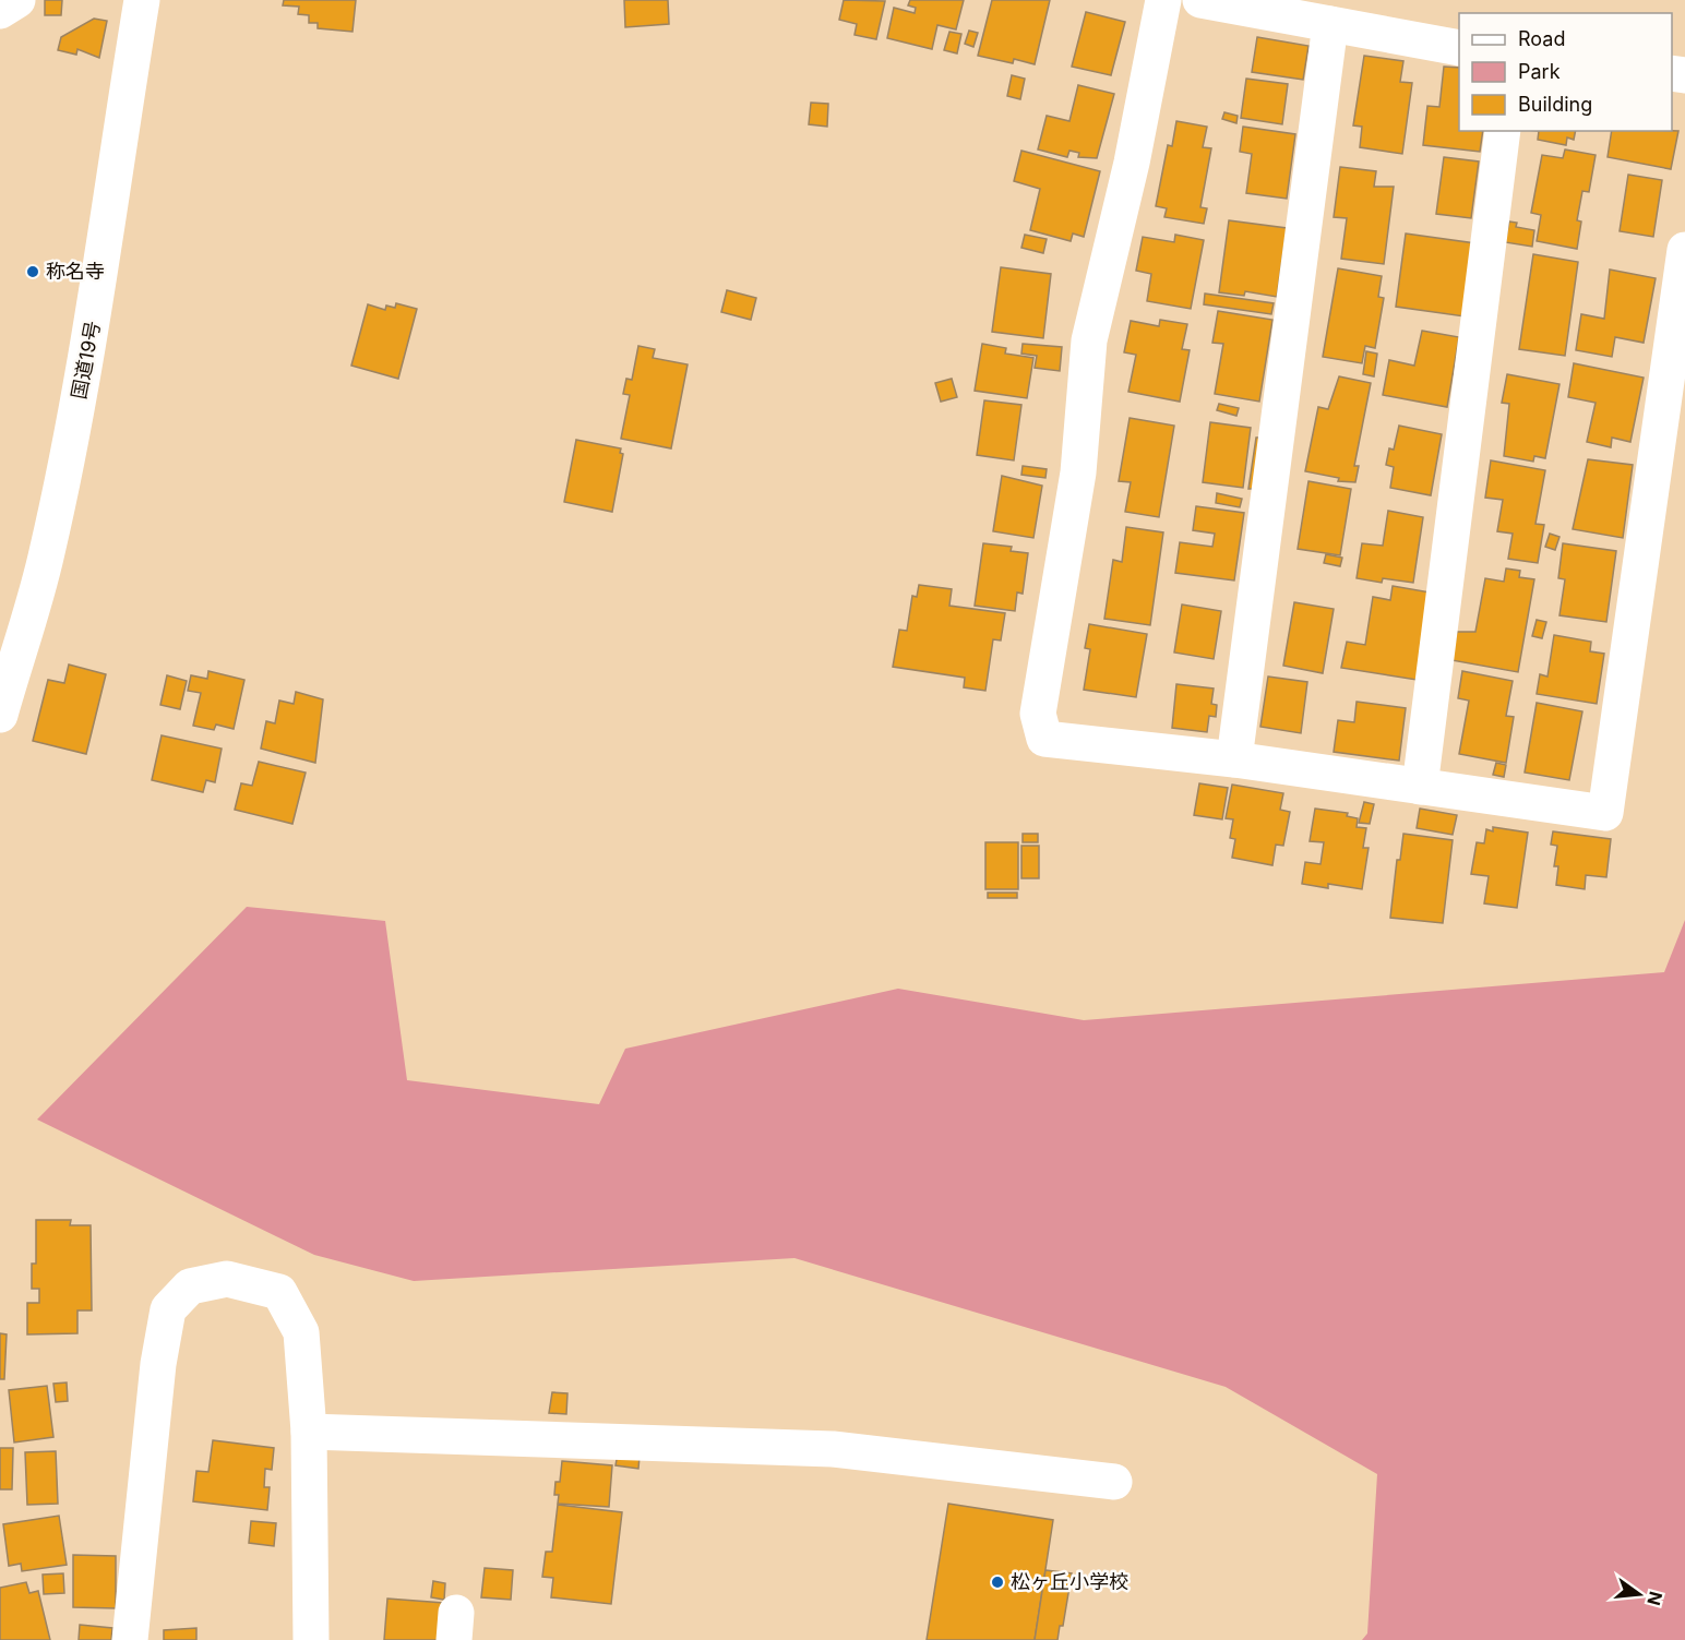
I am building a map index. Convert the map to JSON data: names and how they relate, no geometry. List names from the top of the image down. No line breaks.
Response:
{"streets":{"main road":["国道19号"]},"places":["称名寺","松ヶ丘小学校"],"legend":["Road","Park","Building"],"north":"right"}
